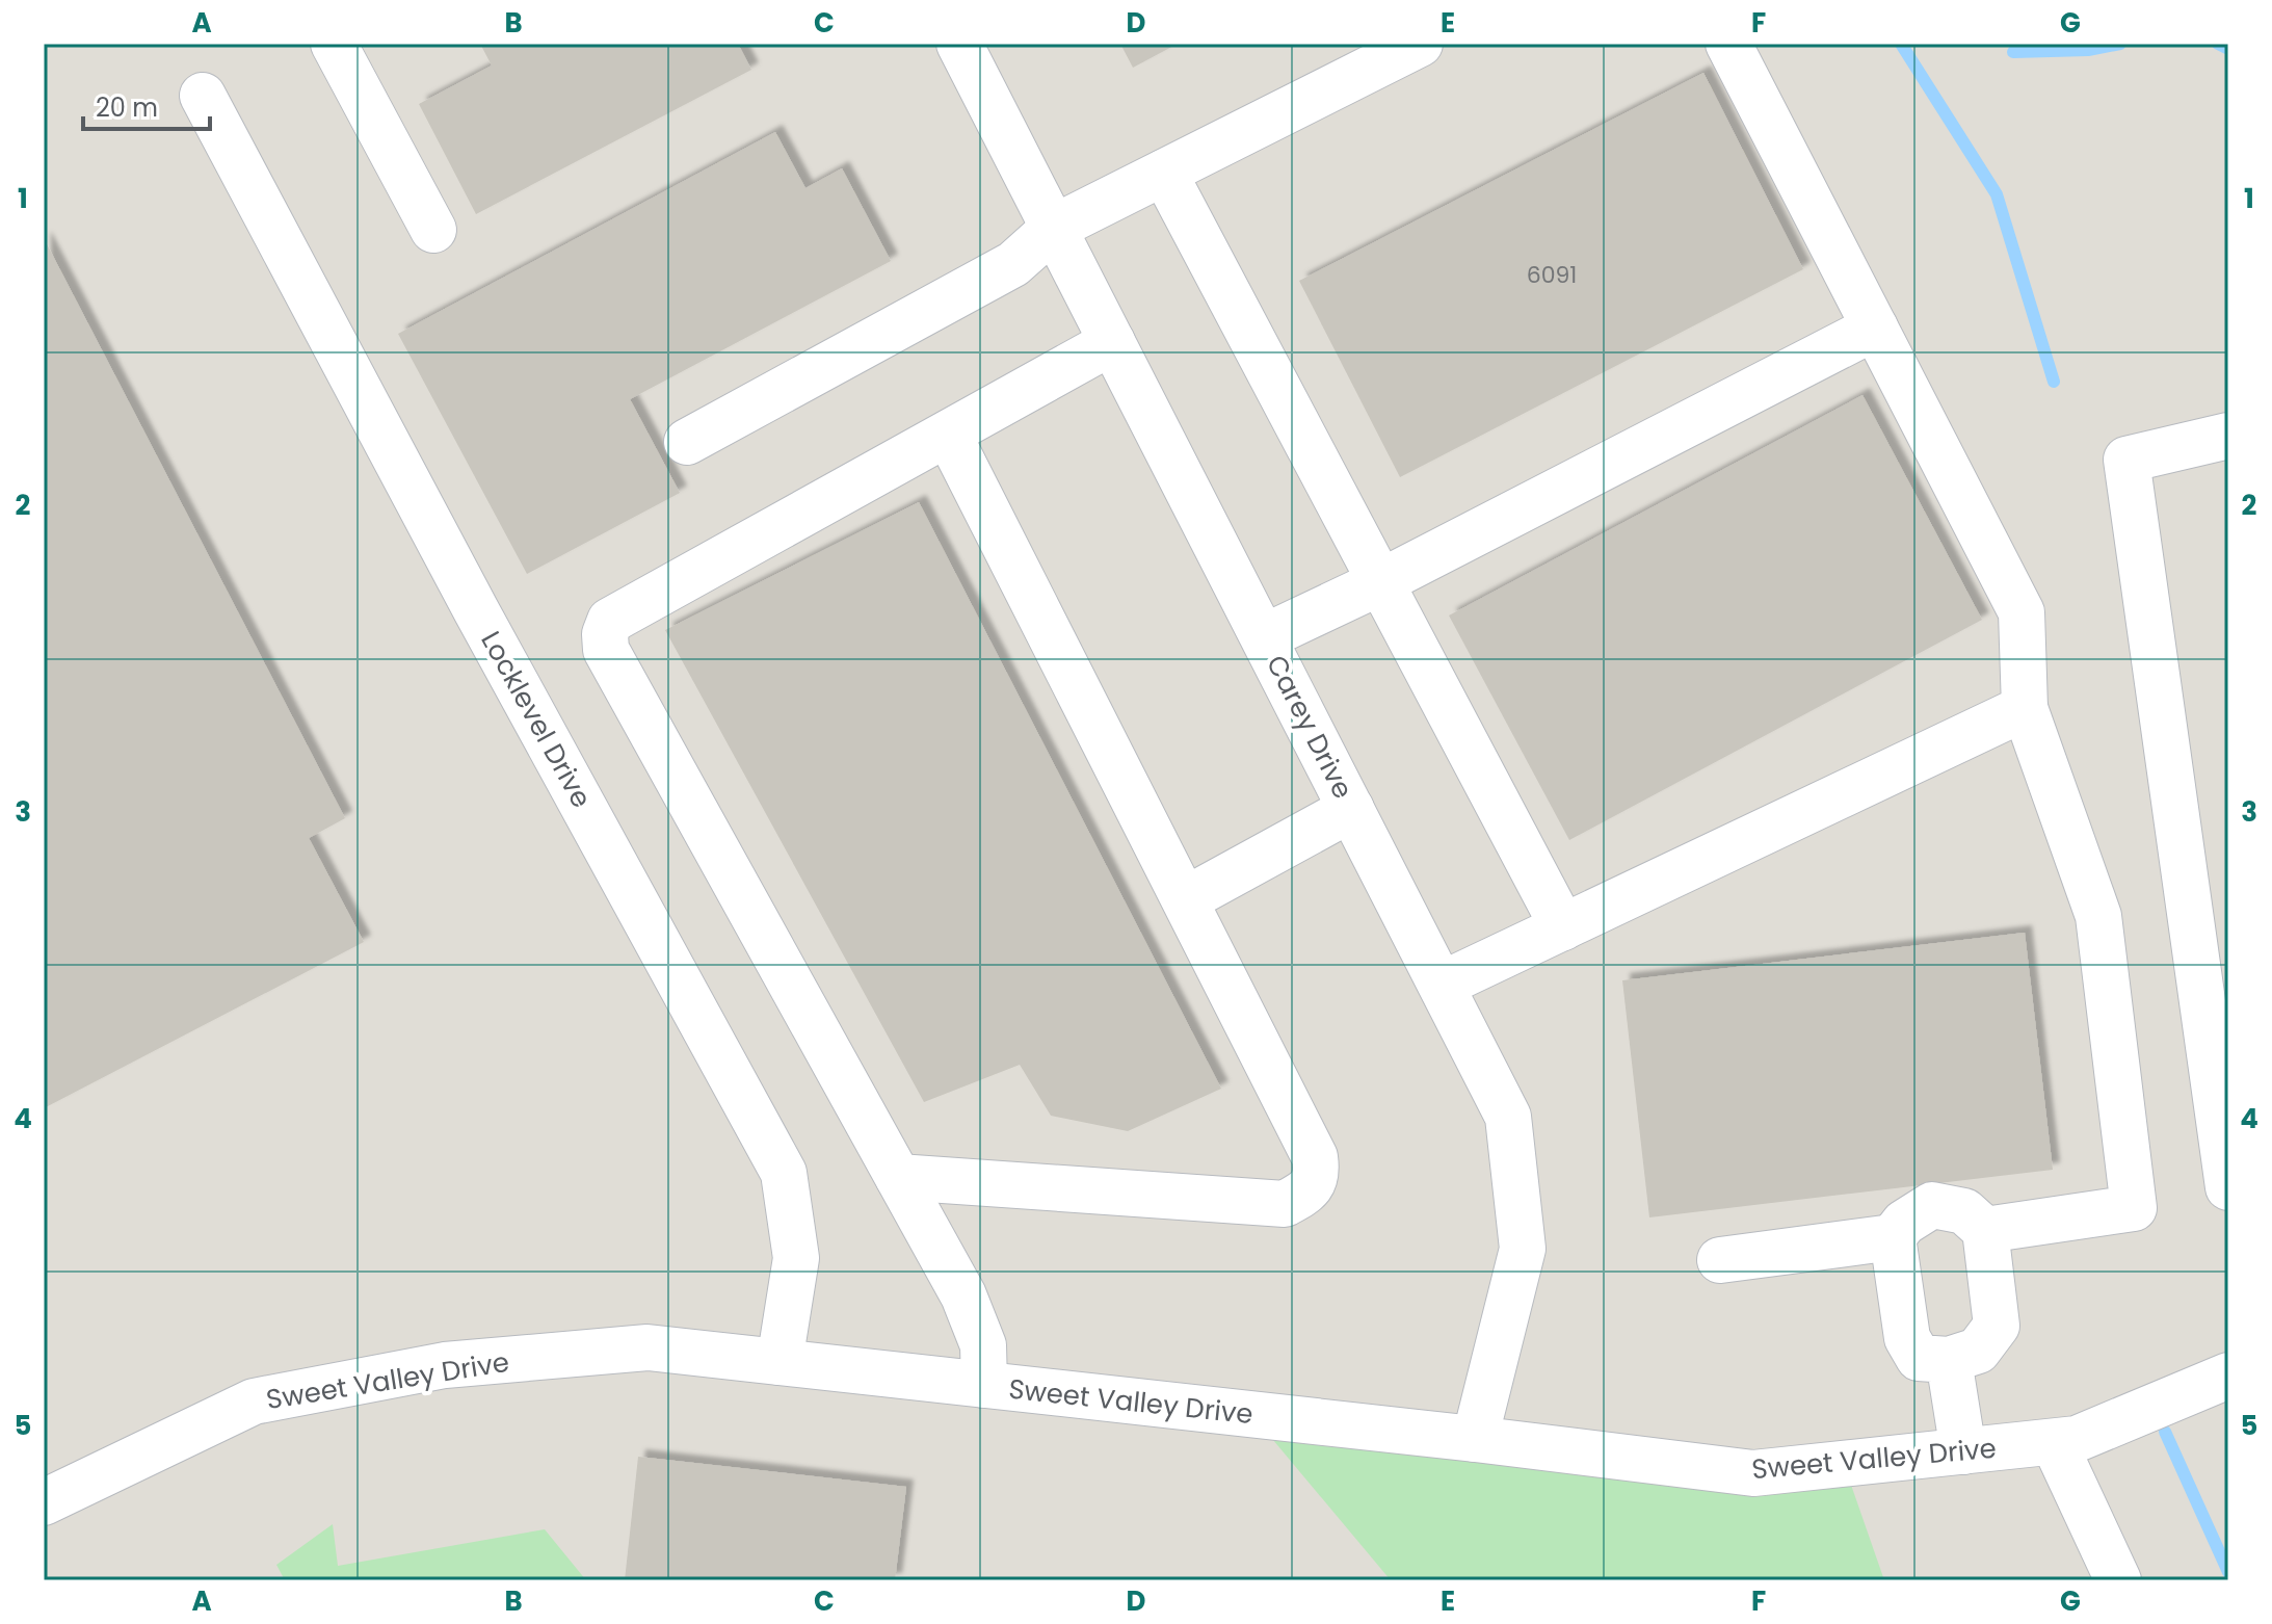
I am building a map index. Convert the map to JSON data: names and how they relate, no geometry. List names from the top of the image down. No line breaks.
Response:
{"streets":{"street":["Locklevel Drive","Carey Drive","Sweet Valley Drive"]},"crossings":[["Locklevel Drive","Sweet Valley Drive"],["Carey Drive","Sweet Valley Drive"]],"house_numbers":["6091"],"scale_bar":"20 m","grid":{"columns":["A","B","C","D","E","F","G"],"rows":["1","2","3","4","5"]}}
